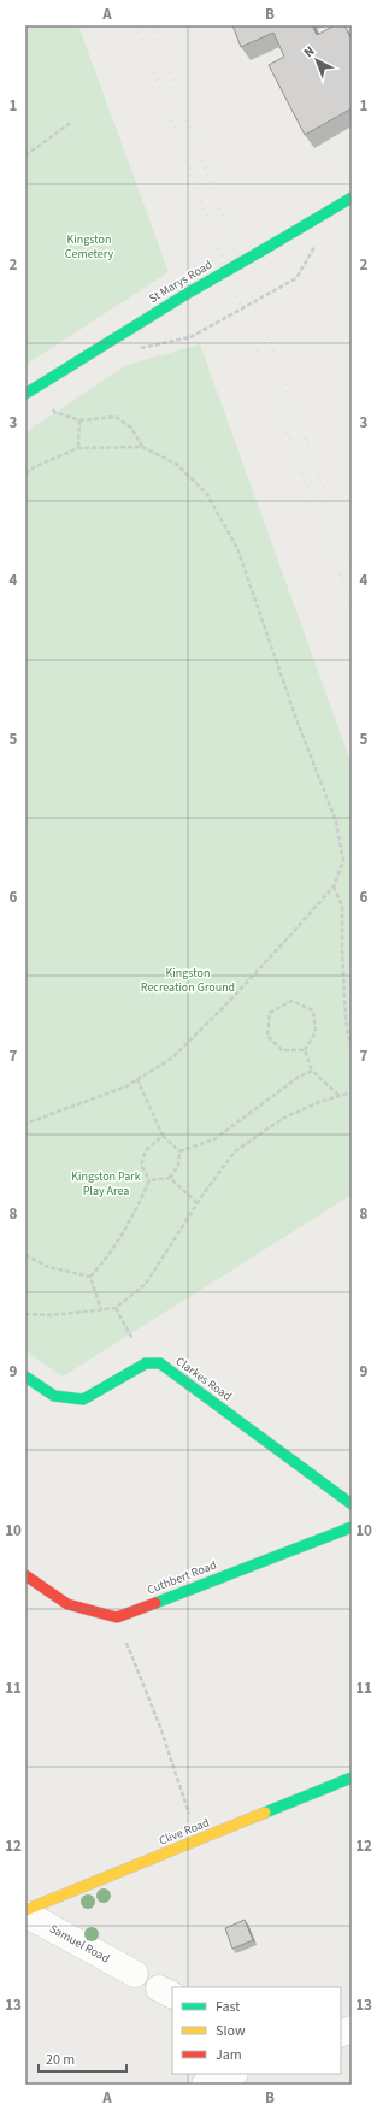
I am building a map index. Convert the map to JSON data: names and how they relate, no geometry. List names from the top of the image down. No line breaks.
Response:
{"streets":{"street":["St Marys Road","Clarkes Road","Cuthbert Road","Clive Road","Samuel Road"]},"parks":["Kingston Cemetery","Kingston Recreation Ground","Kingston Park Play Area"],"legend":["Fast","Slow","Jam"],"scale_bar":"20 m","north":"top left","grid":{"columns":["A","B"],"rows":["1","2","3","4","5","6","7","8","9","10","11","12","13"]}}
